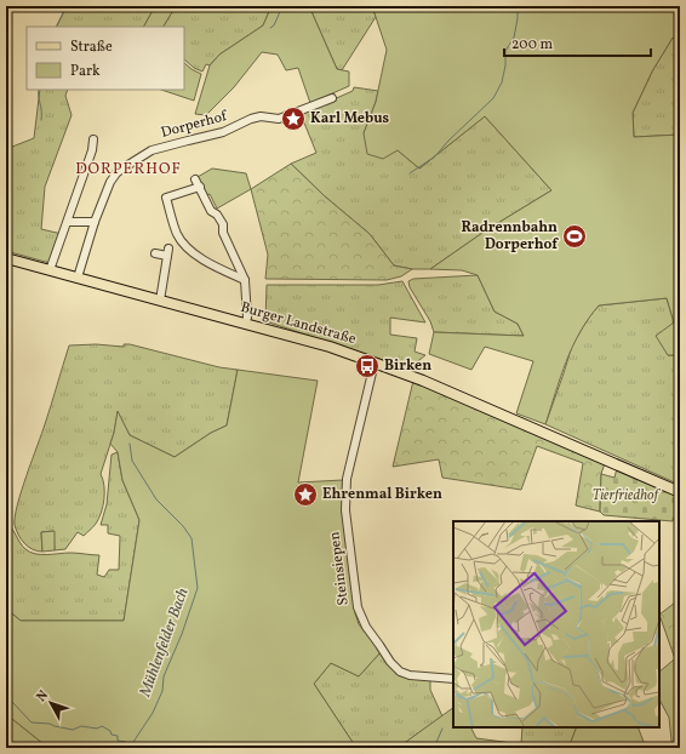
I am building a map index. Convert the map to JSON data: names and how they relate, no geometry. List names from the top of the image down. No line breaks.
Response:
{"streets":{"main road":["Burger Landstraße"],"street":["Dorperhof","Steinsiepen"]},"crossings":[["Dorperhof","Burger Landstraße"],["Burger Landstraße","Steinsiepen"]],"districts":["DORPERHOF"],"water":["Mühlenfelder Bach"],"parks":["Tierfriedhof"],"places":{"place":["Karl Mebus","Ehrenmal Birken"],"sports":["Radrennbahn Dorperhof"],"bus stop":["Birken"]},"legend":["Straße","Park"],"scale_bar":"200 m","north":"top left"}
